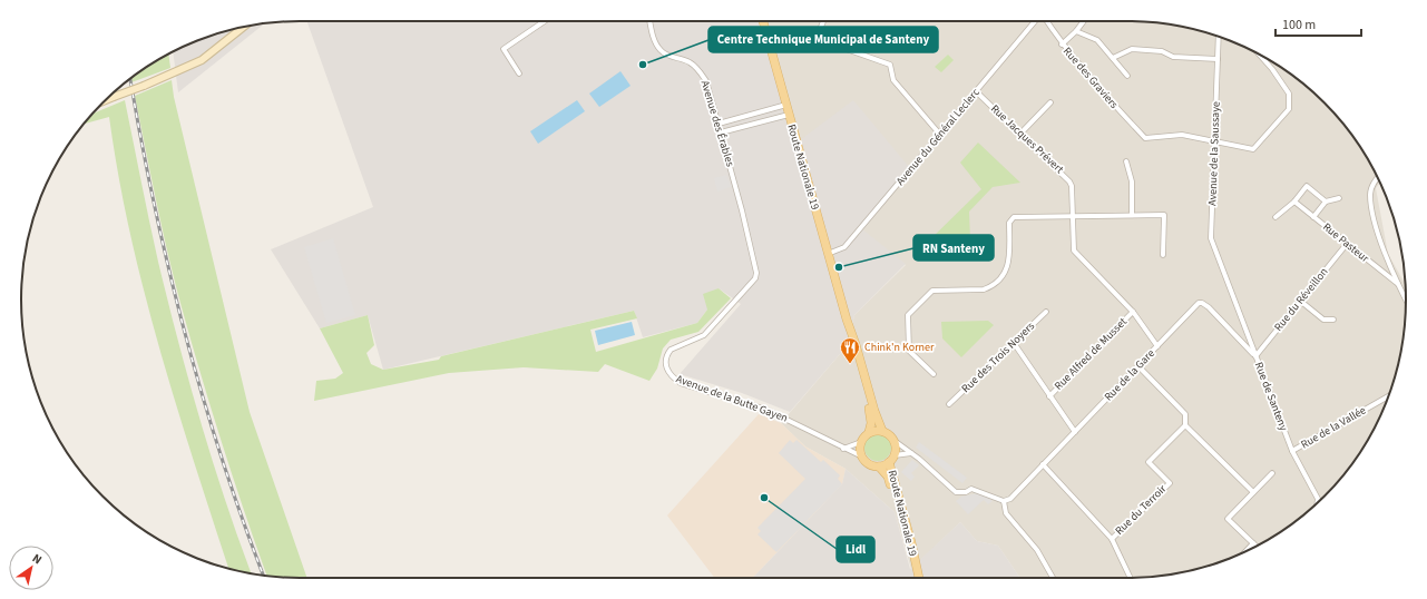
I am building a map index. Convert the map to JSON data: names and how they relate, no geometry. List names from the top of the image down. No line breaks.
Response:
{"streets":{"main road":["Route Nationale 19"],"street":["Rue des Graviers","Avenue des Érables","Avenue du Général Leclerc","Rue Jacques Prévert","Avenue de la Saussaye","Rue Pasteur","Rue du Réveillon","Rue Alfred de Musset","Rue des Trois Noyers","Rue de la Gare","Rue de Santeny","Avenue de la Butte Gayen","Rue de la Vallée","Rue du Terroir"]},"crossings":[["Rue des Graviers","Avenue de la Saussaye"],["Avenue des Érables","Avenue de la Butte Gayen"],["Avenue du Général Leclerc","Rue Jacques Prévert"],["Avenue du Général Leclerc","Route Nationale 19"],["Rue Jacques Prévert","Rue Alfred de Musset"],["Rue Jacques Prévert","Rue de la Gare"],["Avenue de la Saussaye","Rue de Santeny"],["Route Nationale 19","Avenue de la Butte Gayen"],["Rue Pasteur","Rue du Réveillon"],["Rue du Réveillon","Rue de la Gare"],["Rue du Réveillon","Rue de Santeny"],["Rue de la Gare","Rue de Santeny"],["Rue de Santeny","Rue de la Vallée"]],"places":{"other":["Centre Technique Municipal de Santeny","RN Santeny","Lidl"],"restaurant":["Chink'n Korner"]},"scale_bar":"100 m","north":"top right"}
